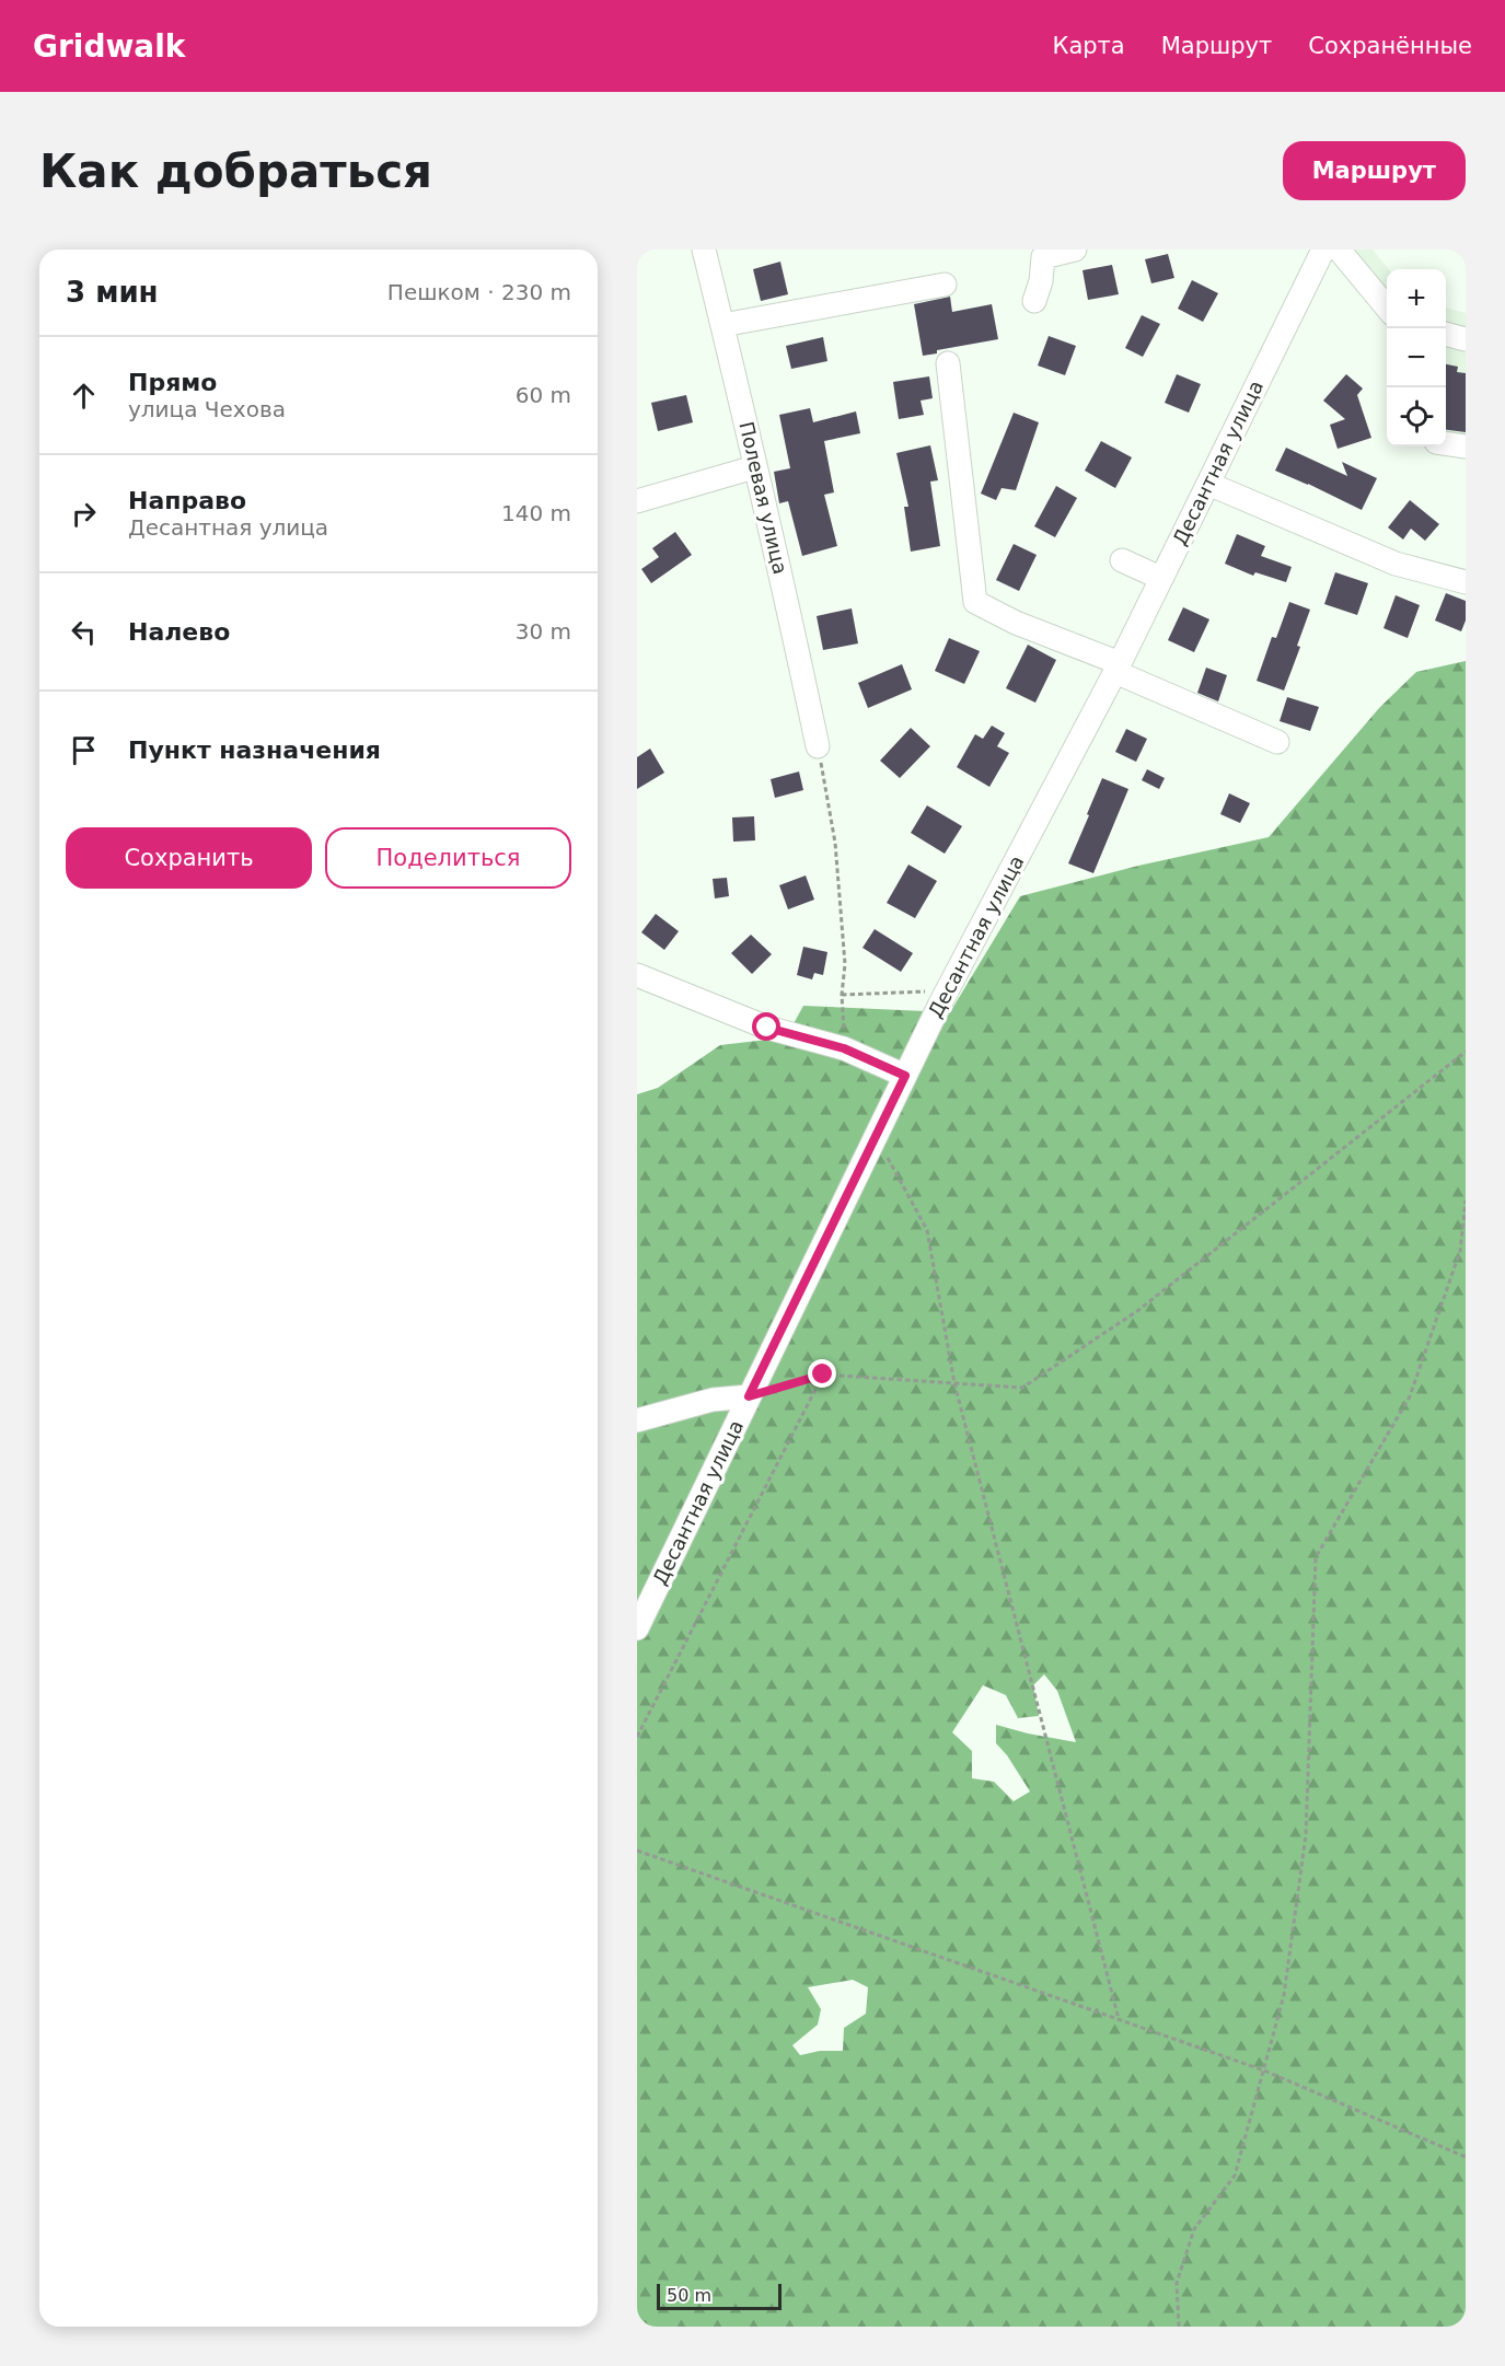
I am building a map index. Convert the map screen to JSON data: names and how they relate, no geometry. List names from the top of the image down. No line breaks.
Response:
{"streets":{"street":["Десантная улица","Полевая улица"]},"scale_bar":"50 m","page":{"header":"Gridwalk","nav":["Карта","Маршрут","Сохранённые"],"buttons":["Маршрут",["Сохранить","Поделиться"]],"title":"Как добраться","heading":["3 мин","Пешком · 230 m"],"map_buttons":["+","−"],"list":[["Прямо","улица Чехова","60 m"],["Направо","Десантная улица","140 m"],["Налево","30 m"],"Пункт назначения"],"scale":"50 m"}}
